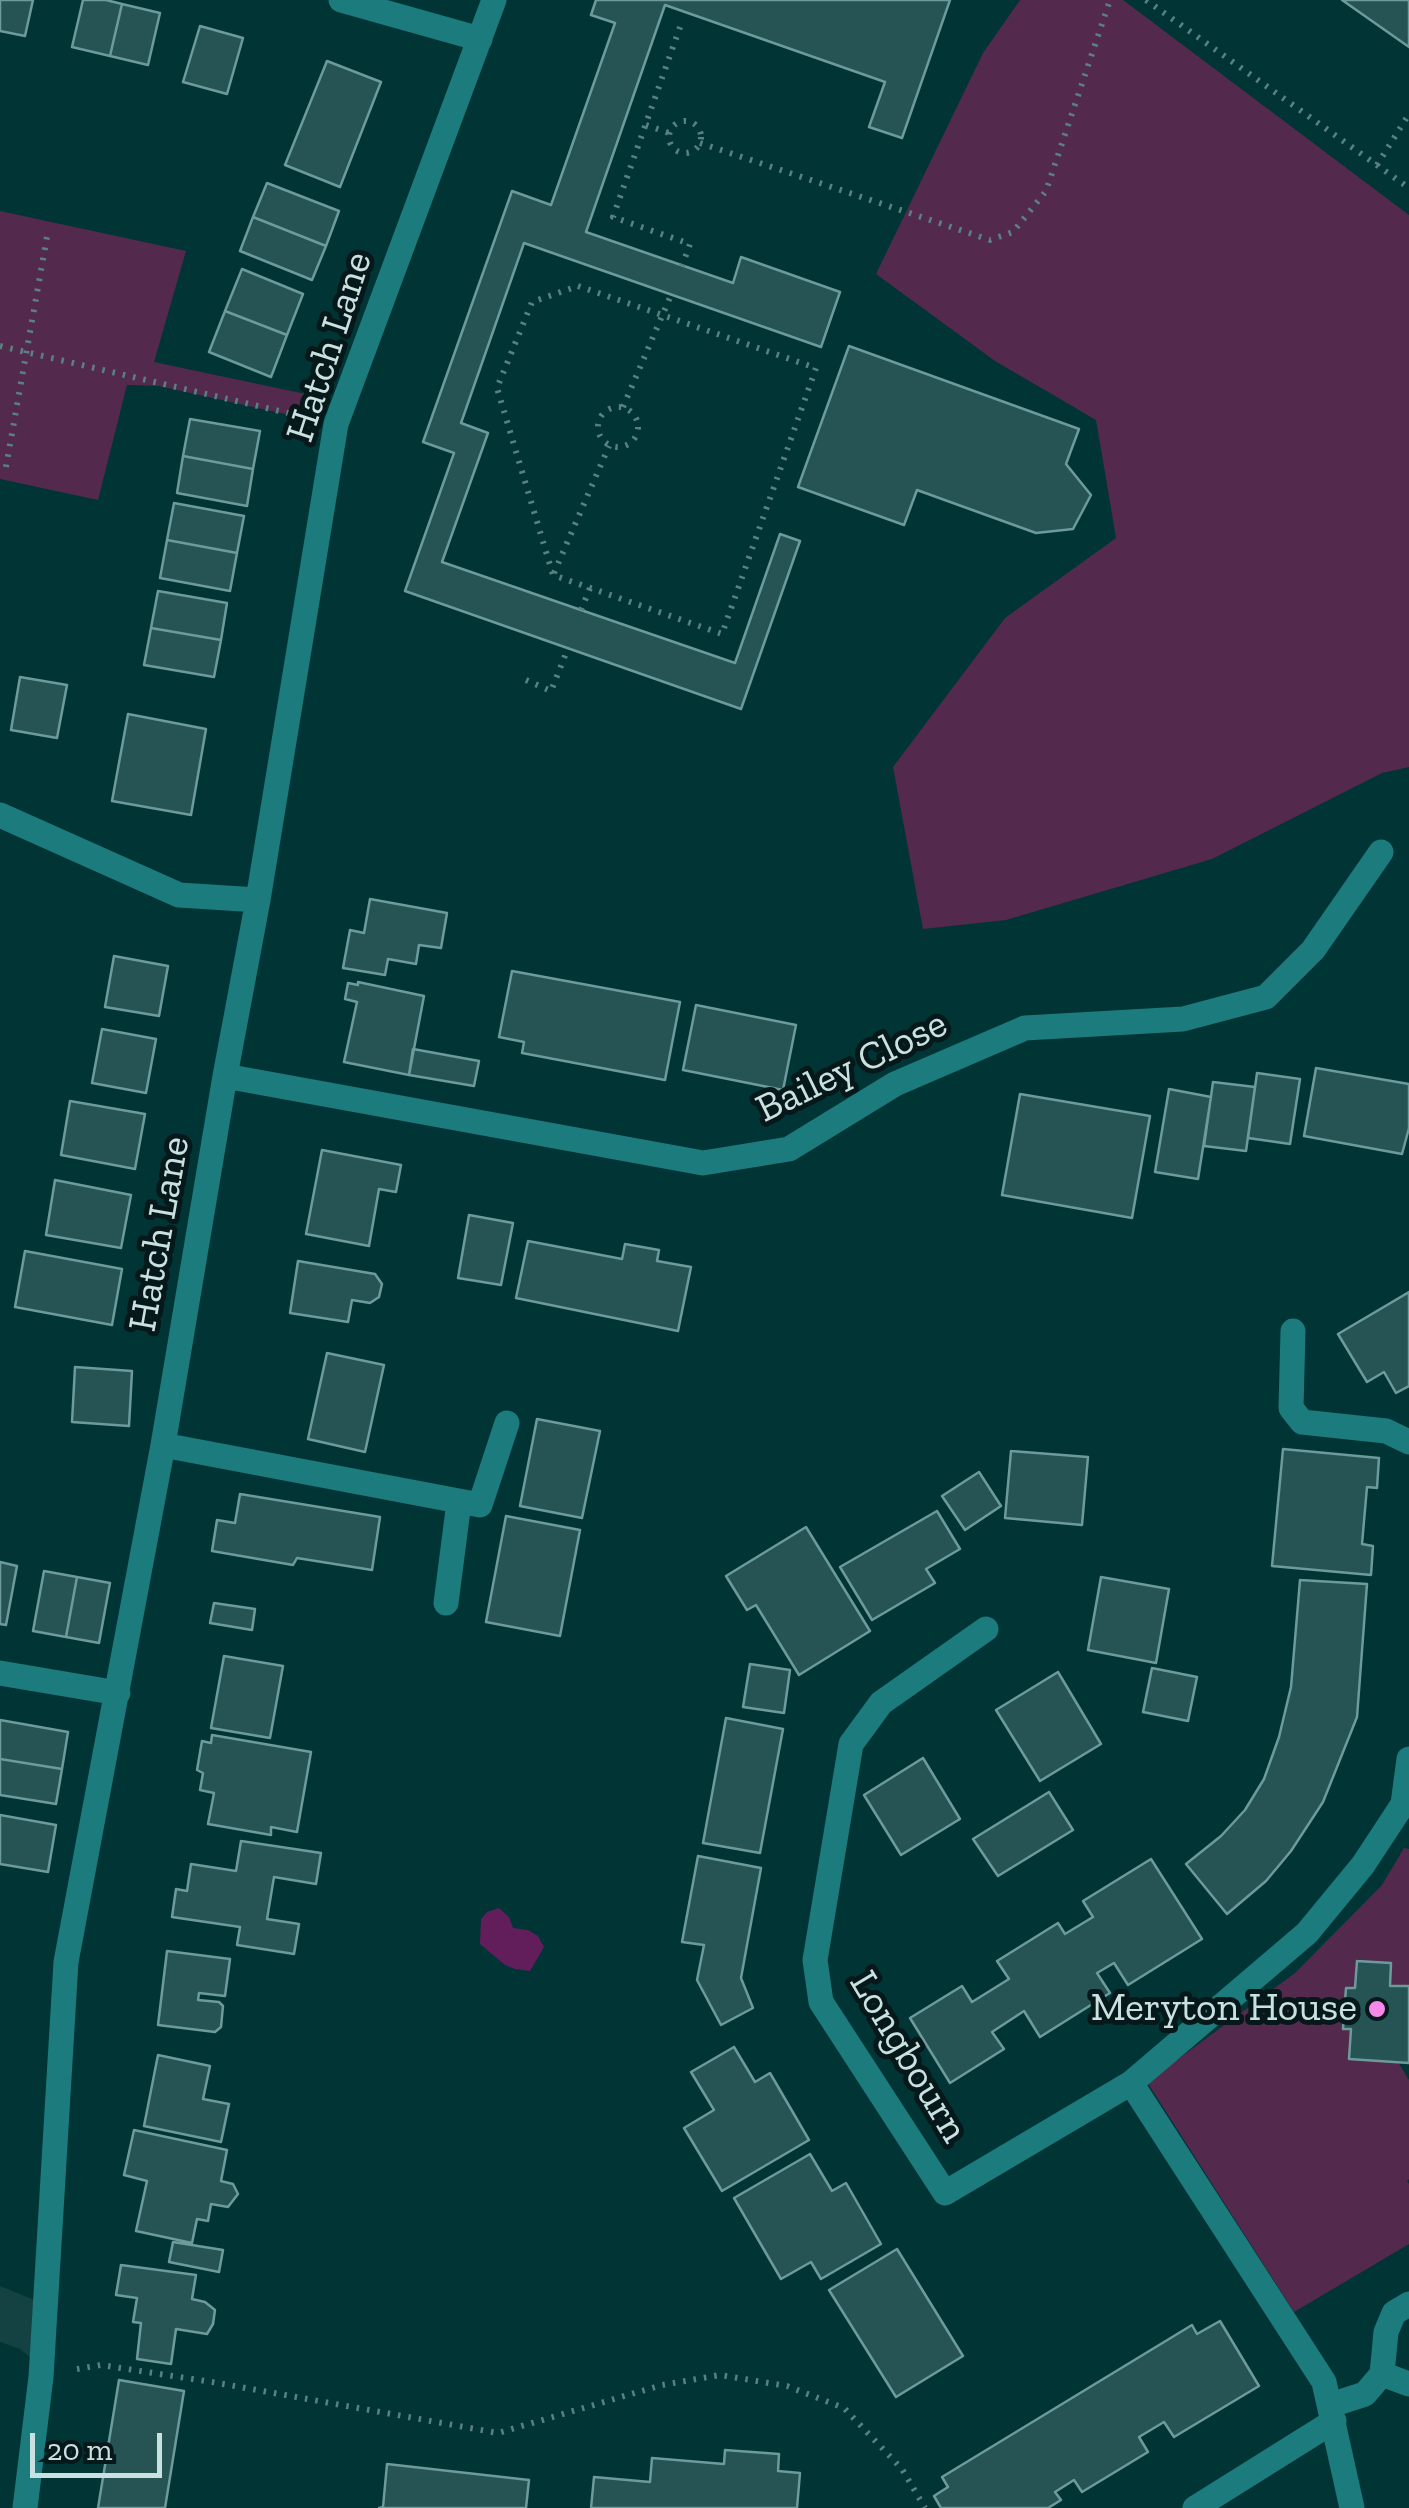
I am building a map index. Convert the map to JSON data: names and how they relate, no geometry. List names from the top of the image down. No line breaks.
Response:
{"streets":{"street":["Hatch Lane","Bailey Close","Longbourn"]},"crossings":[["Hatch Lane","Bailey Close"]],"places":["Meryton House"],"scale_bar":"20 m"}
